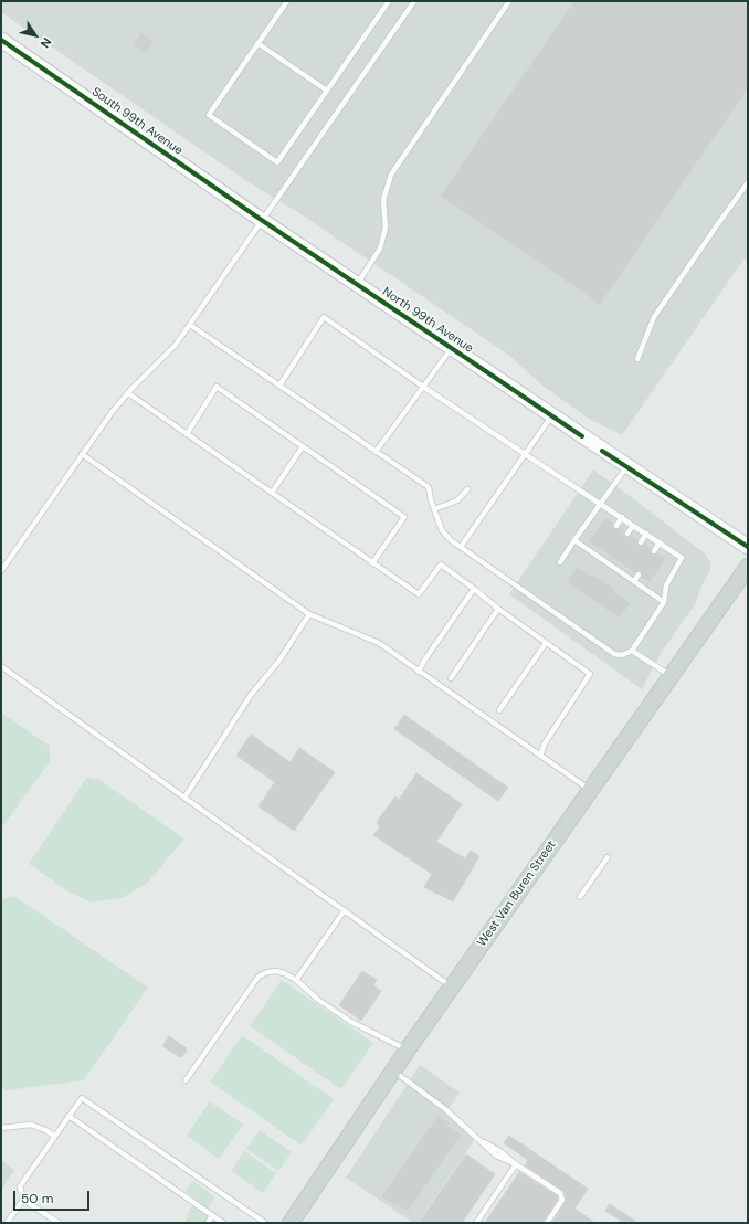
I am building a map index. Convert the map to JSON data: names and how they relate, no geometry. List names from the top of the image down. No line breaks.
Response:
{"streets":{"main road":["South 99th Avenue","North 99th Avenue","West Van Buren Street"]},"crossings":[["South 99th Avenue","North 99th Avenue"]],"scale_bar":"50 m","north":"bottom right"}
